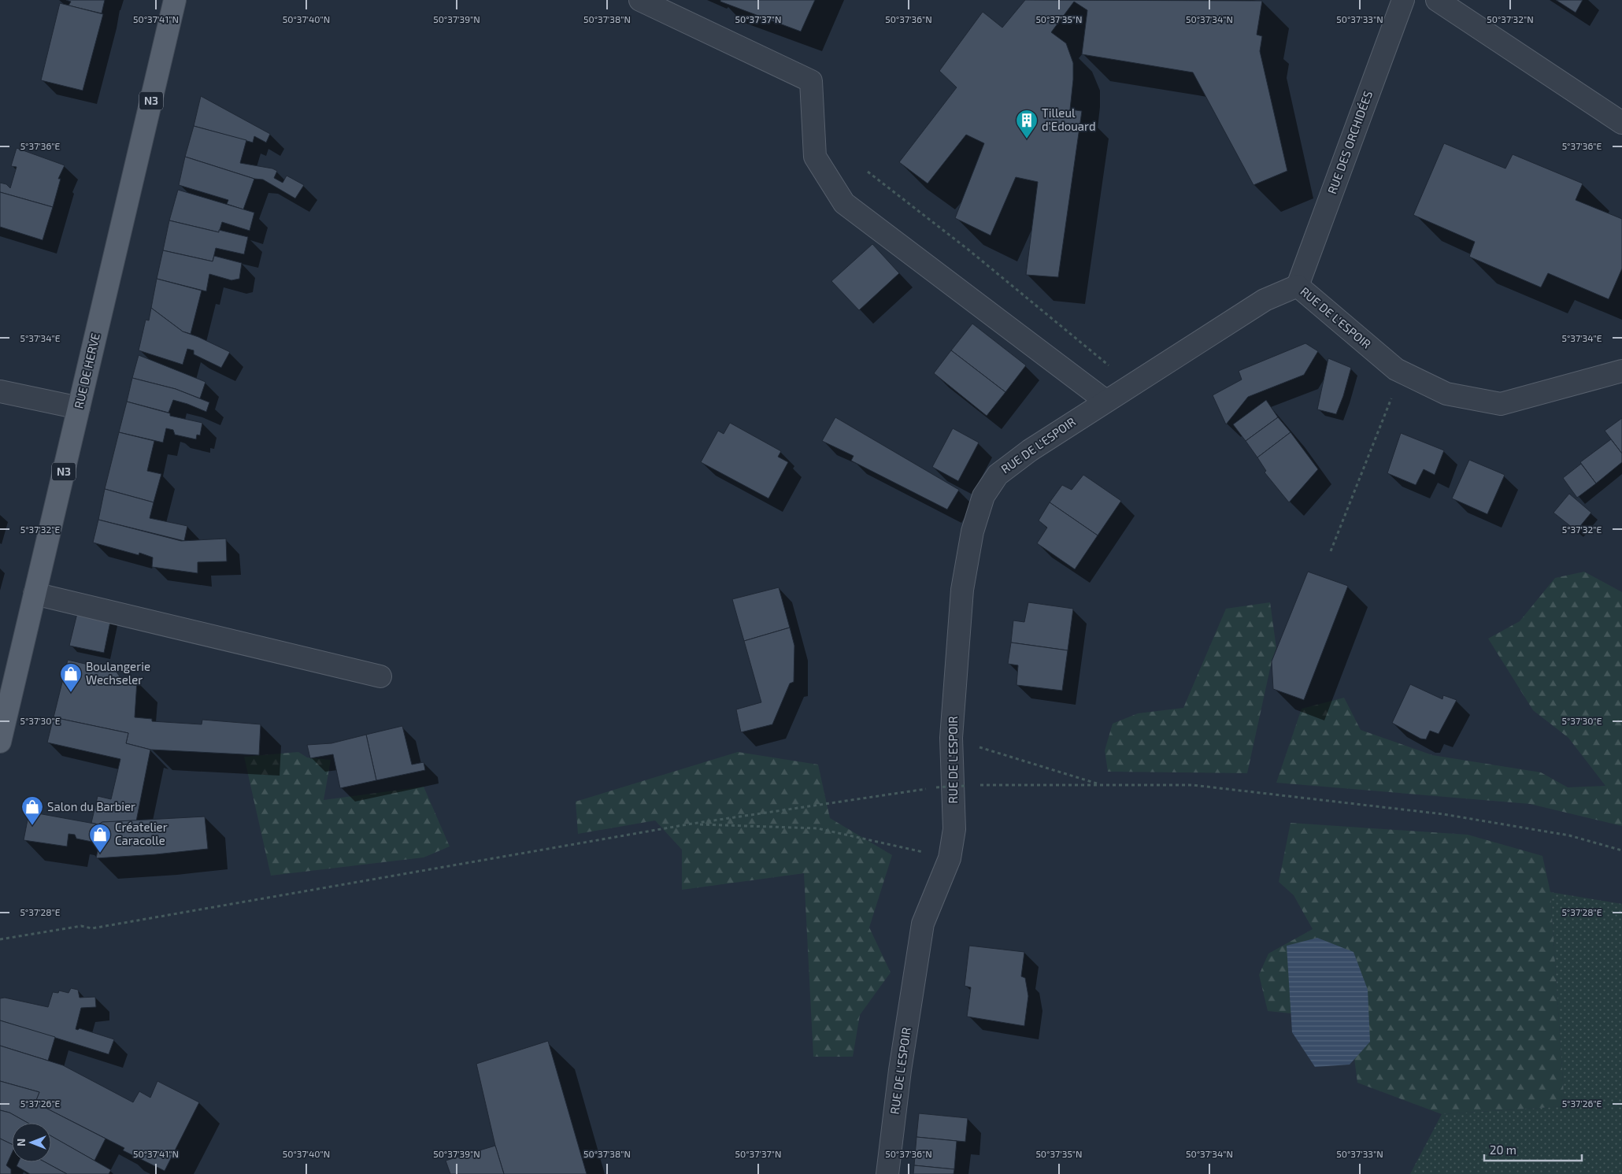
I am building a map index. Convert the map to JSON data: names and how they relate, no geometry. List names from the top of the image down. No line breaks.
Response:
{"streets":{"main road":["N3","RUE DE HERVE"],"street":["RUE DES ORCHIDÉES","RUE DE L'ESPOIR"]},"crossings":[["RUE DES ORCHIDÉES","RUE DE L'ESPOIR"]],"places":{"building":["Tilleul d'Edouard"],"shop":["Boulangerie Wechseler","Salon du Barbier","Créatelier Caracolle"]},"scale_bar":"20 m","north":"left","coordinates":["50°37'41\"N","50°37'40\"N","50°37'39\"N","50°37'38\"N","50°37'37\"N","50°37'36\"N","50°37'35\"N","50°37'34\"N","50°37'33\"N","50°37'32\"N","5°37'36\"E","5°37'34\"E","5°37'32\"E","5°37'30\"E","5°37'28\"E","5°37'26\"E"]}
